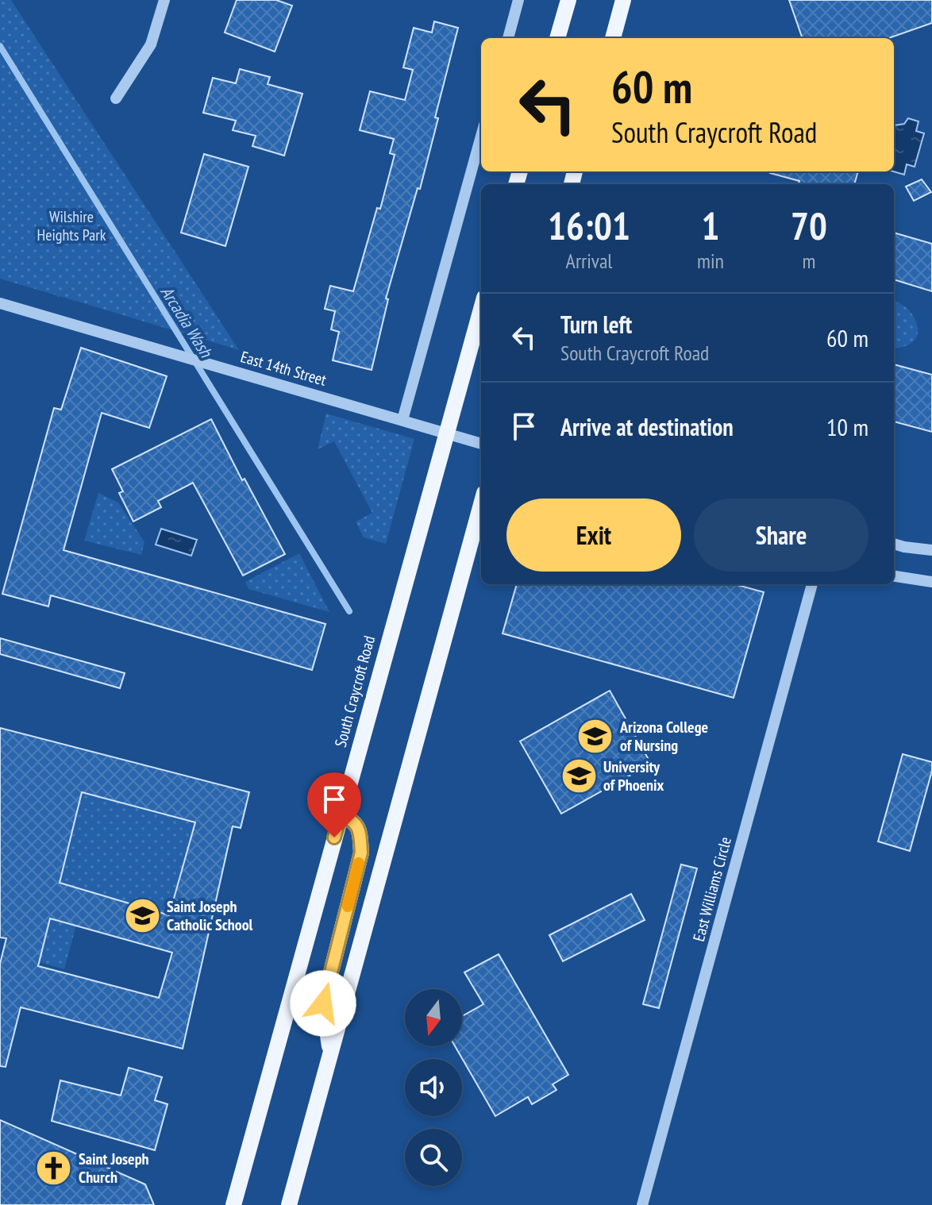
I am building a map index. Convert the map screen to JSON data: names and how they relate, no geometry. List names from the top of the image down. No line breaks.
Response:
{"streets":{"main road":["South Craycroft Road"],"street":["East 14th Street","East Williams Circle"]},"crossings":[["East 14th Street","South Craycroft Road"]],"water":["Arcadia Wash"],"parks":["Wilshire Heights Park"],"places":{"school or university":["Arizona College of Nursing","University of Phoenix","Saint Joseph Catholic School"],"church":["Saint Joseph Church"]},"north":"bottom","page":{"turn":["60 m","South Craycroft Road"],"eta":["16:01","Arrival","1","min","70","m"],"list":[{"name":"Turn left","note":"South Craycroft Road","value":"60 m"},{"name":"Arrive at destination","value":"10 m"}],"buttons":["Exit","Share"]}}
